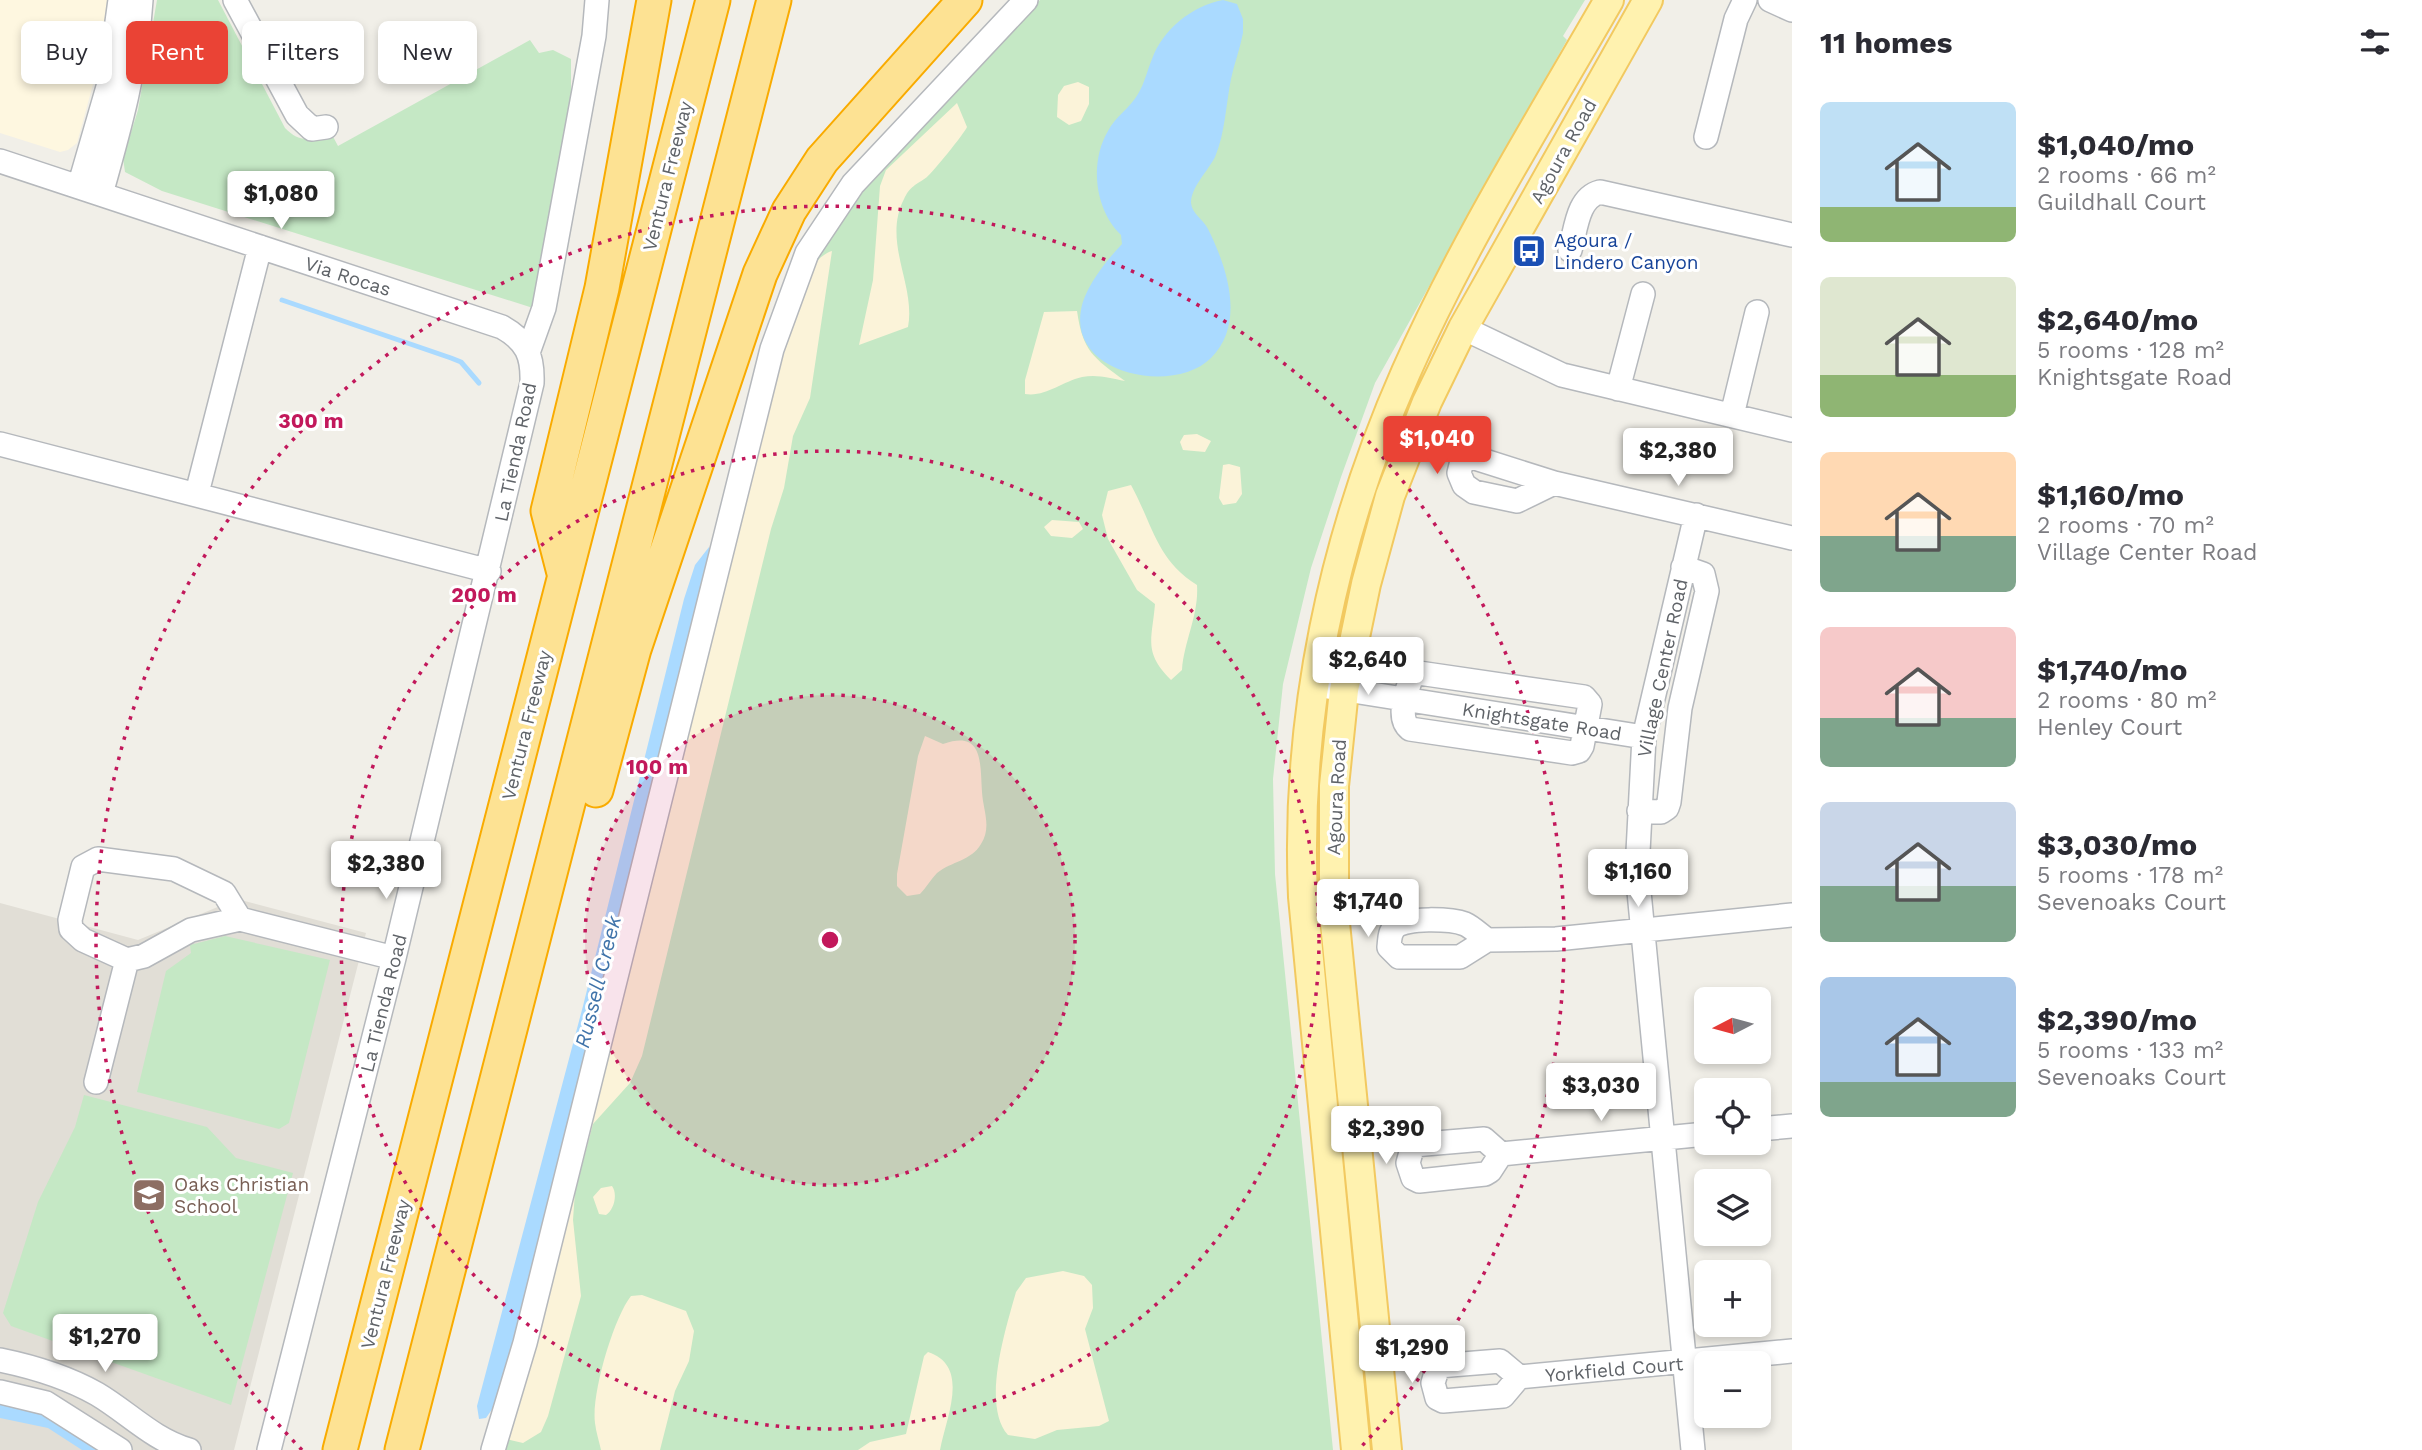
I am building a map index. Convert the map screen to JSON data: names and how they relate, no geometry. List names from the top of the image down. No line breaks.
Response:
{"streets":{"highway":["Ventura Freeway"],"main road":["Agoura Road"],"street":["Via Rocas","La Tienda Road","Village Center Road","Knightsgate Road","Yorkfield Court"]},"crossings":[["Agoura Road","Knightsgate Road"],["Via Rocas","La Tienda Road"],["Village Center Road","Knightsgate Road"],["Village Center Road","Yorkfield Court"]],"water":["Russell Creek"],"places":{"bus stop":["Agoura / Lindero Canyon"],"school or university":["Oaks Christian School"]},"north":"left","page":{"heading":"11 homes","chip":["Buy","Rent","Filters","New"],"list":[{"name":"$1,040/mo","note":"2 rooms · 66 m² · Guildhall Court"},{"name":"$2,640/mo","note":"5 rooms · 128 m² · Knightsgate Road"},{"name":"$1,160/mo","note":"2 rooms · 70 m² · Village Center Road"},{"name":"$1,740/mo","note":"2 rooms · 80 m² · Henley Court"},{"name":"$3,030/mo","note":"5 rooms · 178 m² · Sevenoaks Court"},{"name":"$2,390/mo","note":"5 rooms · 133 m² · Sevenoaks Court"}],"price":["$1,080","$1,040","$2,380","$2,640","$2,380","$1,160","$1,740","$3,030","$2,390","$1,270","$1,290"],"map_buttons":["+","−"]},"rings":["300 m","200 m","100 m"]}
